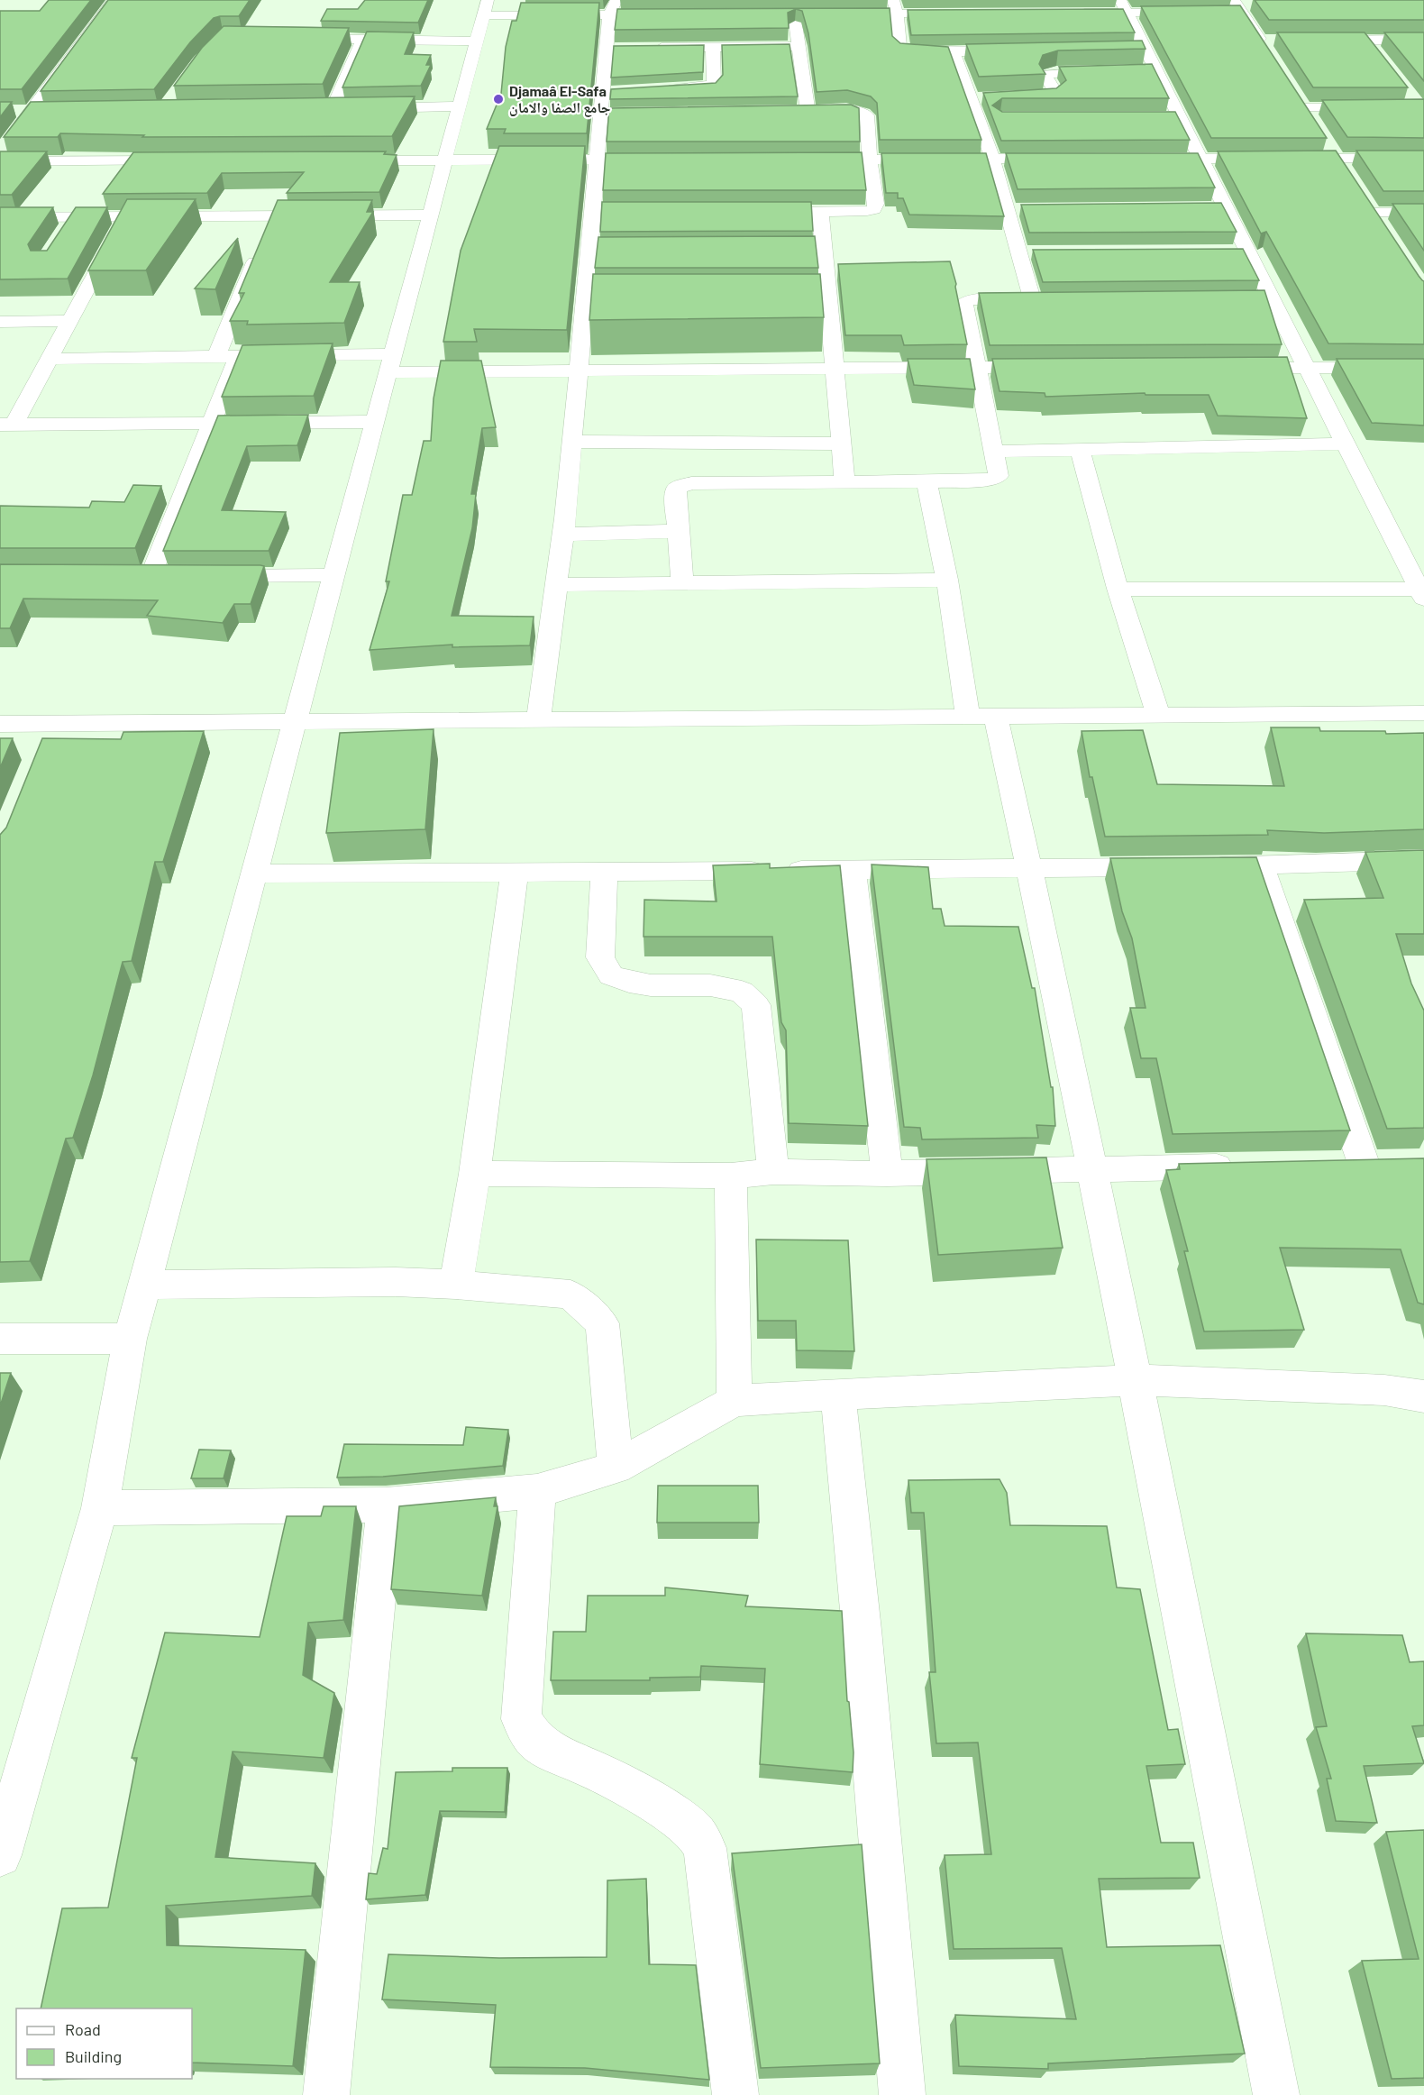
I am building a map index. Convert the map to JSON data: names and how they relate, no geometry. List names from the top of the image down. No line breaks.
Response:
{"places":["Djamaâ El-Safa جامع الصفا والامان"],"legend":["Road","Building"]}
